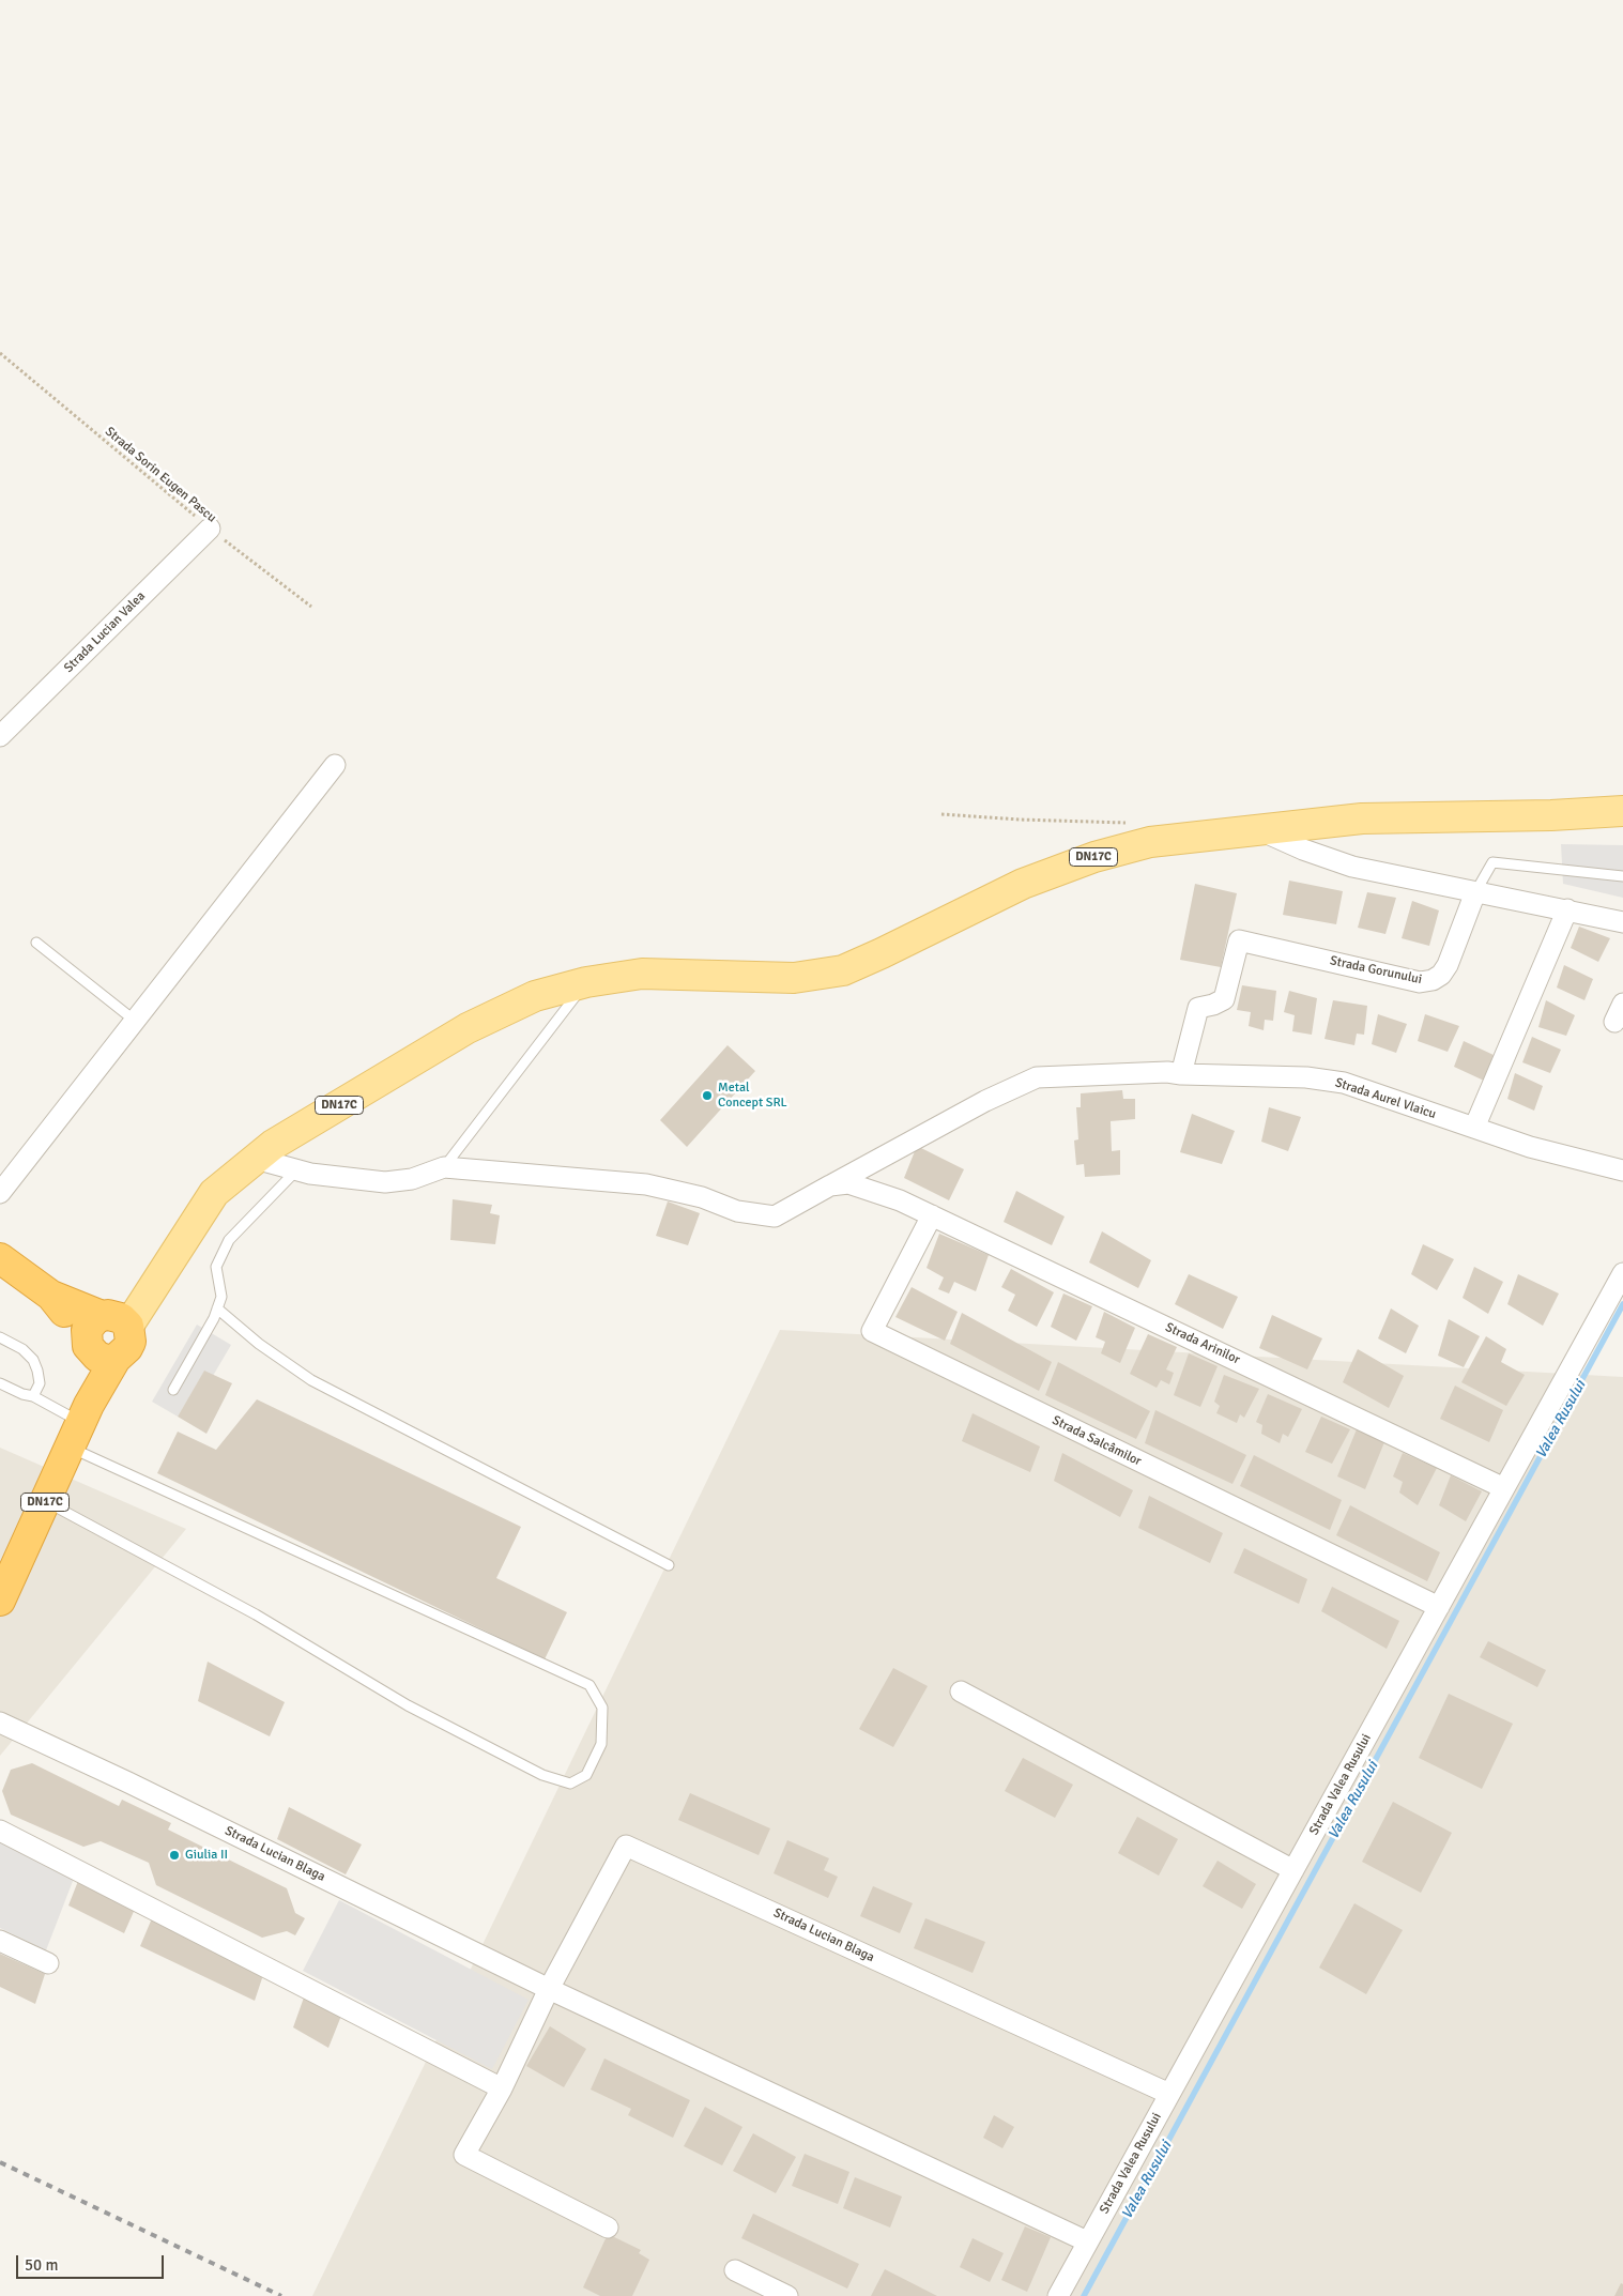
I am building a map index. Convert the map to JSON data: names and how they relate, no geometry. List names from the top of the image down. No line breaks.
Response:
{"streets":{"highway":["DN17C"],"street":["Strada Lucian Valea","Strada Gorunului","Strada Aurel Vlaicu","Strada Arinilor","Strada Salcâmilor","Strada Valea Rusului","Strada Lucian Blaga"],"path":["Strada Sorin Eugen Pascu"]},"crossings":[["Strada Sorin Eugen Pascu","Strada Lucian Valea"],["Strada Gorunului","Strada Aurel Vlaicu"],["Strada Aurel Vlaicu","Strada Arinilor"],["Strada Arinilor","Strada Salcâmilor"],["Strada Arinilor","Strada Valea Rusului"],["Strada Salcâmilor","Strada Valea Rusului"],["Strada Valea Rusului","Strada Lucian Blaga"]],"water":["Valea Rusului"],"places":["Metal Concept SRL","Giulia II"],"scale_bar":"50 m"}
